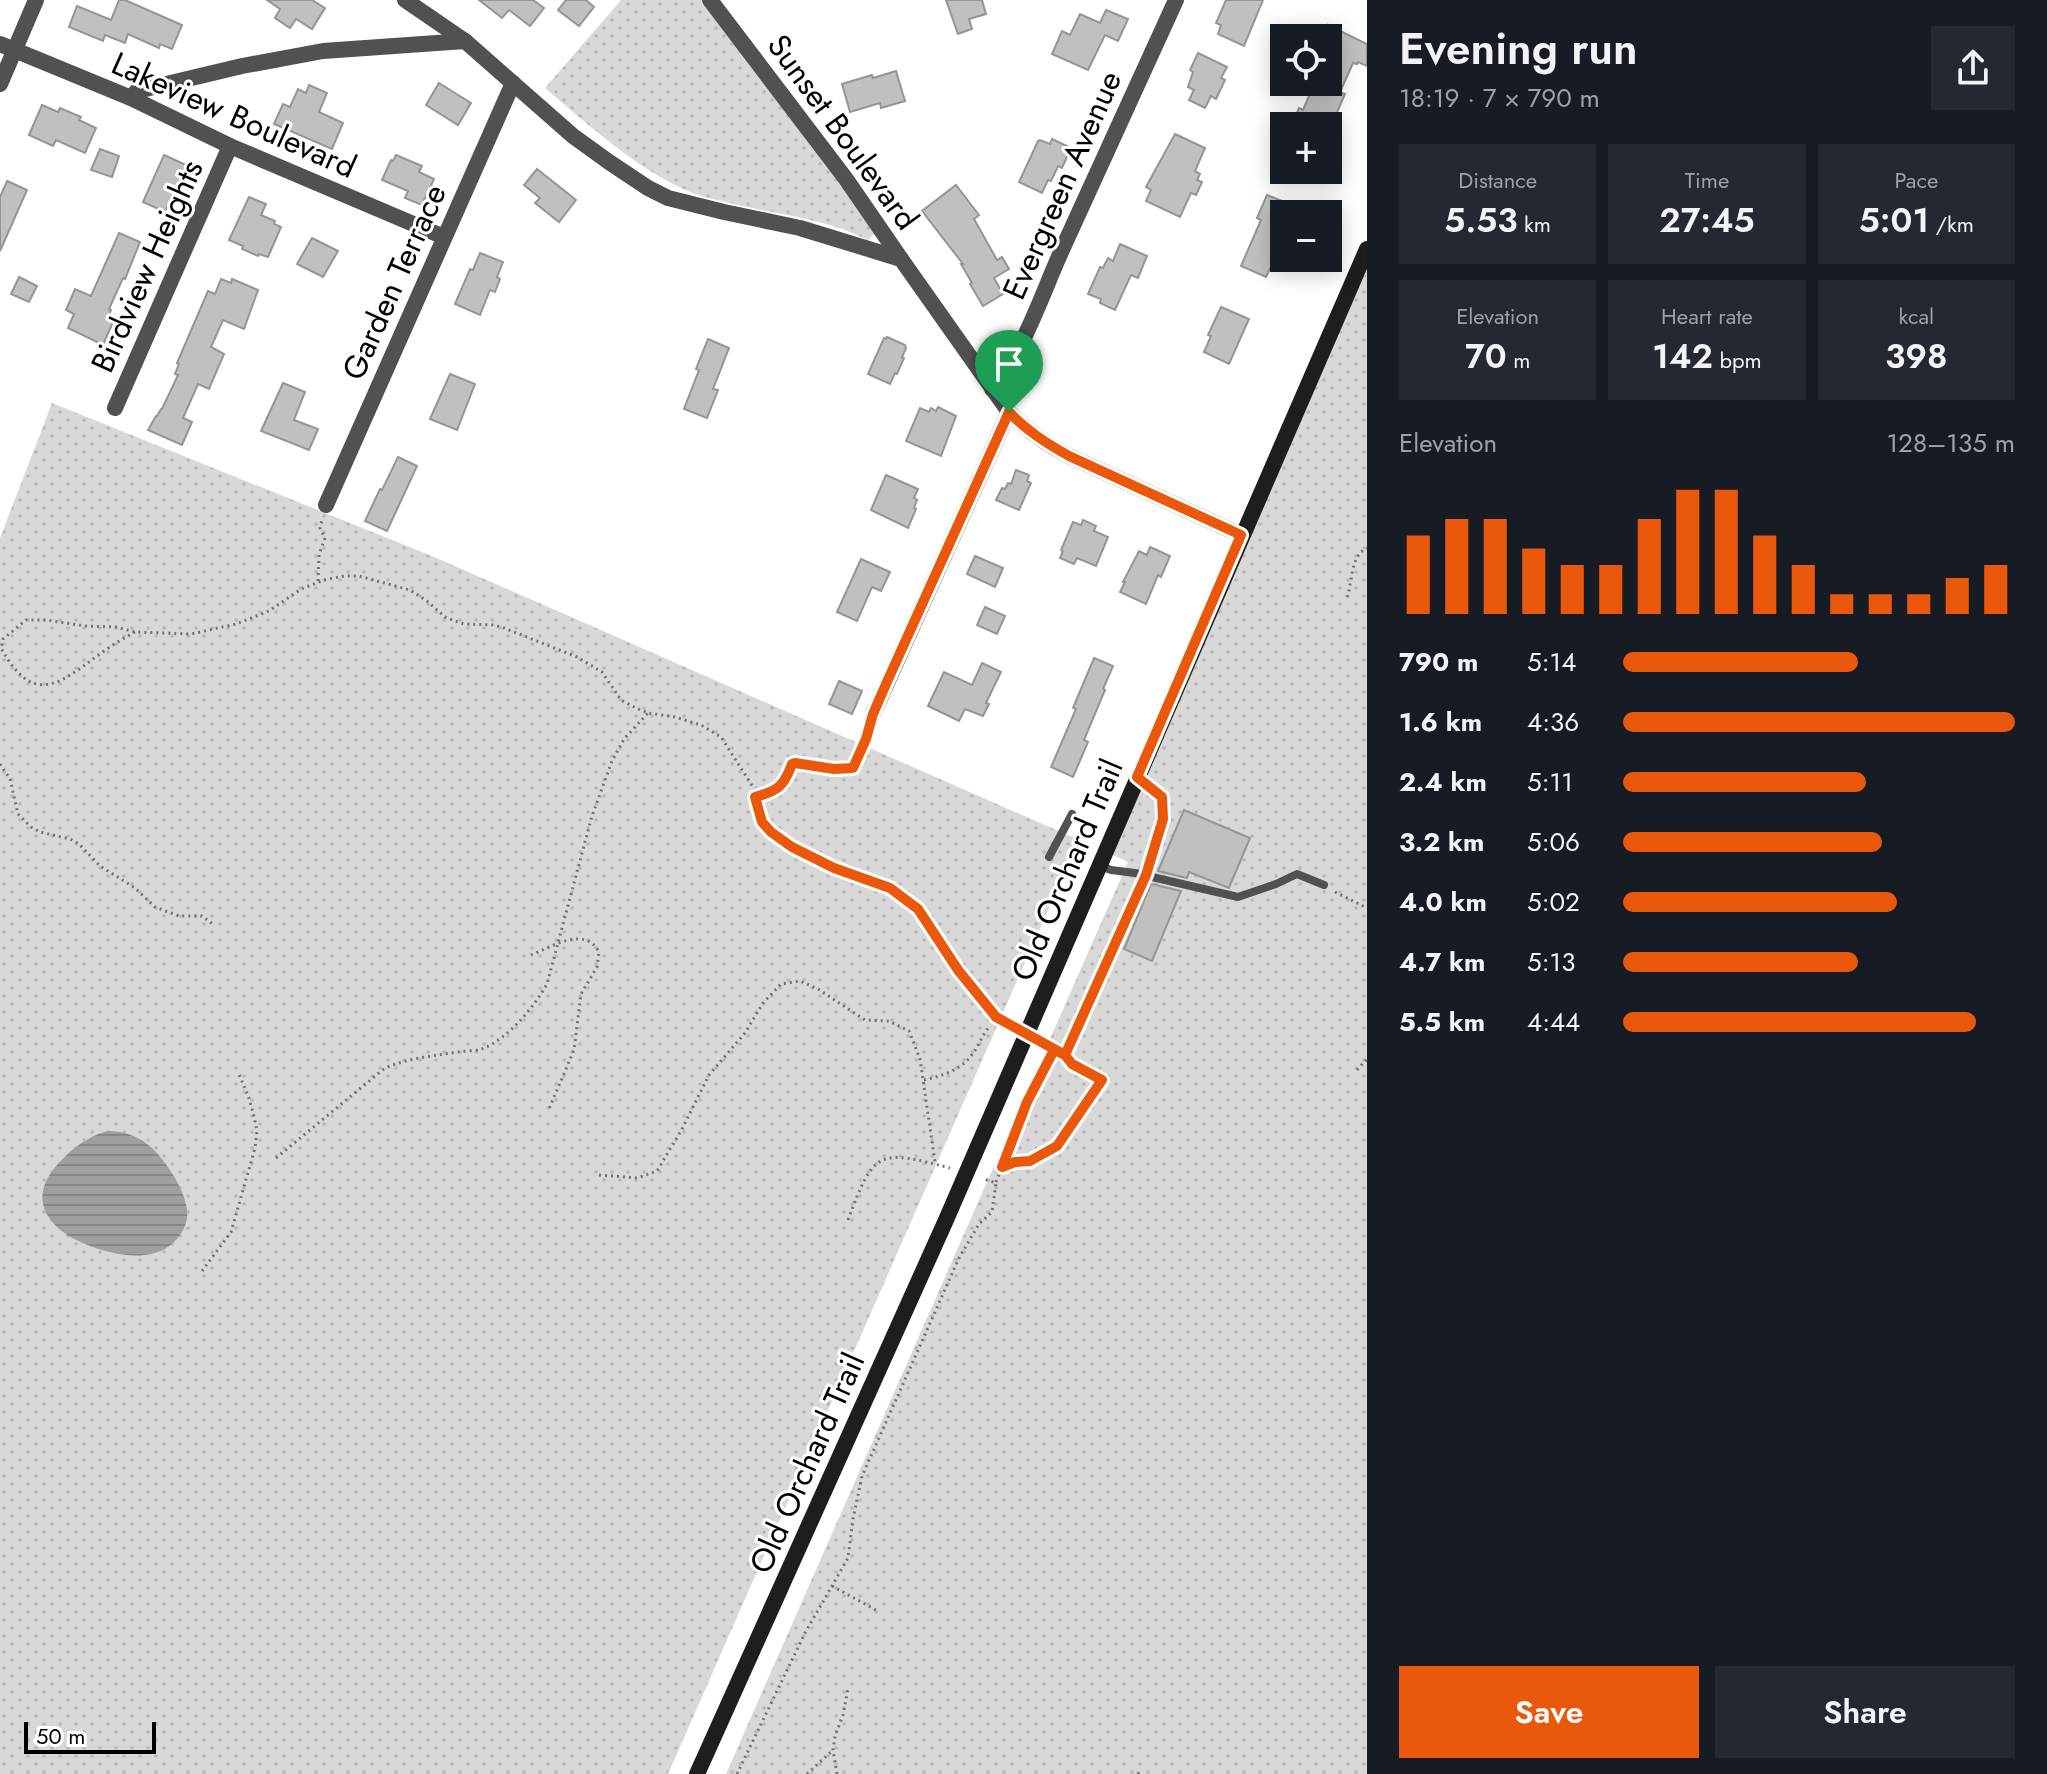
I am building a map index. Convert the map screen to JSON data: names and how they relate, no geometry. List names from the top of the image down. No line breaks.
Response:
{"streets":{"street":["Lakeview Boulevard","Sunset Boulevard","Evergreen Avenue","Birdview Heights","Garden Terrace","Old Orchard Trail"]},"crossings":[["Lakeview Boulevard","Birdview Heights"],["Lakeview Boulevard","Garden Terrace"],["Sunset Boulevard","Evergreen Avenue"],["Sunset Boulevard","Old Orchard Trail"]],"scale_bar":"50 m","page":{"heading":["Evening run","18:19 · 7 × 790 m"],"map_buttons":["+","−"],"stats":[["Distance","5.53 km"],["Time","27:45"],["Pace","5:01 /km"],["Elevation","70 m"],["Heart rate","142 bpm"],["kcal","398"]],"chart":["Elevation","128–135 m"],"list":[{"name":"790 m","note":"5:14"},{"name":"1.6 km","note":"4:36"},{"name":"2.4 km","note":"5:11"},{"name":"3.2 km","note":"5:06"},{"name":"4.0 km","note":"5:02"},{"name":"4.7 km","note":"5:13"},{"name":"5.5 km","note":"4:44"}],"buttons":["Save","Share"],"scale":"50 m"}}
